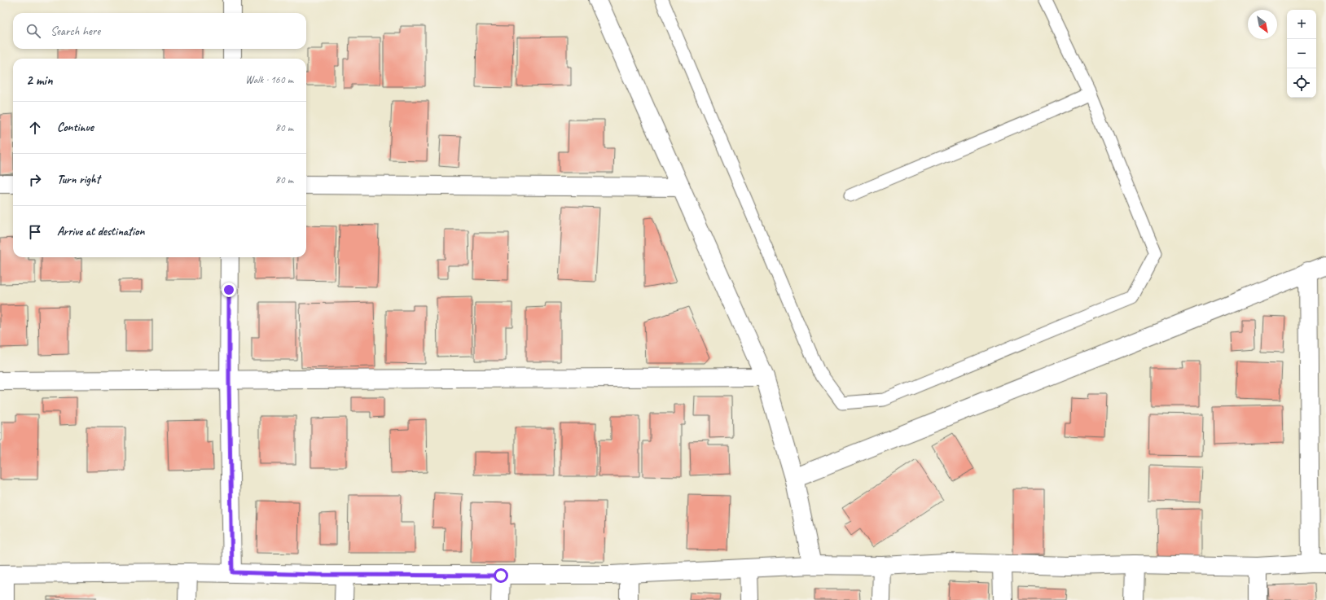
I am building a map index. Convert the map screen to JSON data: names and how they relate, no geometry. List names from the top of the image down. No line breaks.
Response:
{"north":"bottom right","page":{"map_buttons":["+","−"],"search":"Search here","heading":["2 min","Walk · 160 m"],"list":[["Continue","80 m"],["Turn right","80 m"],"Arrive at destination"]}}
